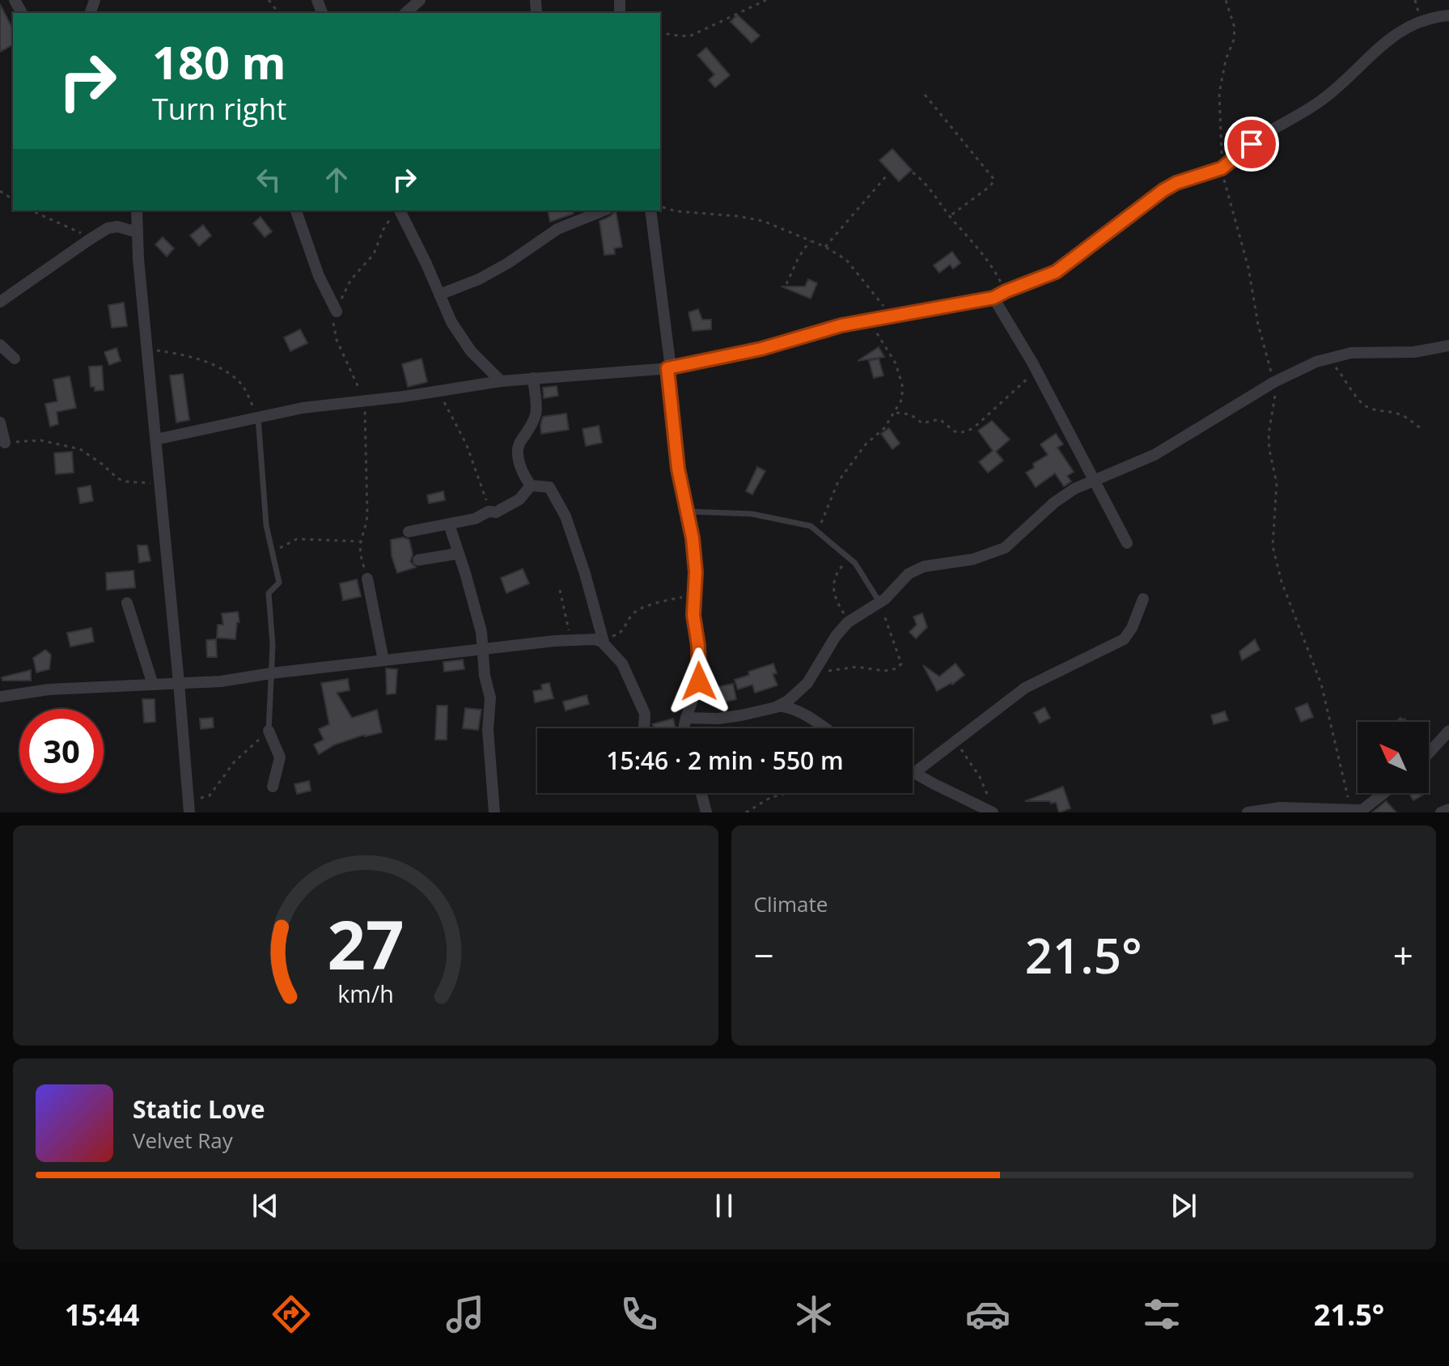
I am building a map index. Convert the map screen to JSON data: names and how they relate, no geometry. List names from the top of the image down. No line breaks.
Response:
{"north":"top left","page":{"turn":["180 m","Turn right"],"limit":"30","trip":"15:46 · 2 min · 550 m","tile":"Climate","heat":["−","21.5°","+"],"song":["Static Love","Velvet Ray"],"tabs":["15:44","21.5°"],"gauge":["27","km/h"]}}
